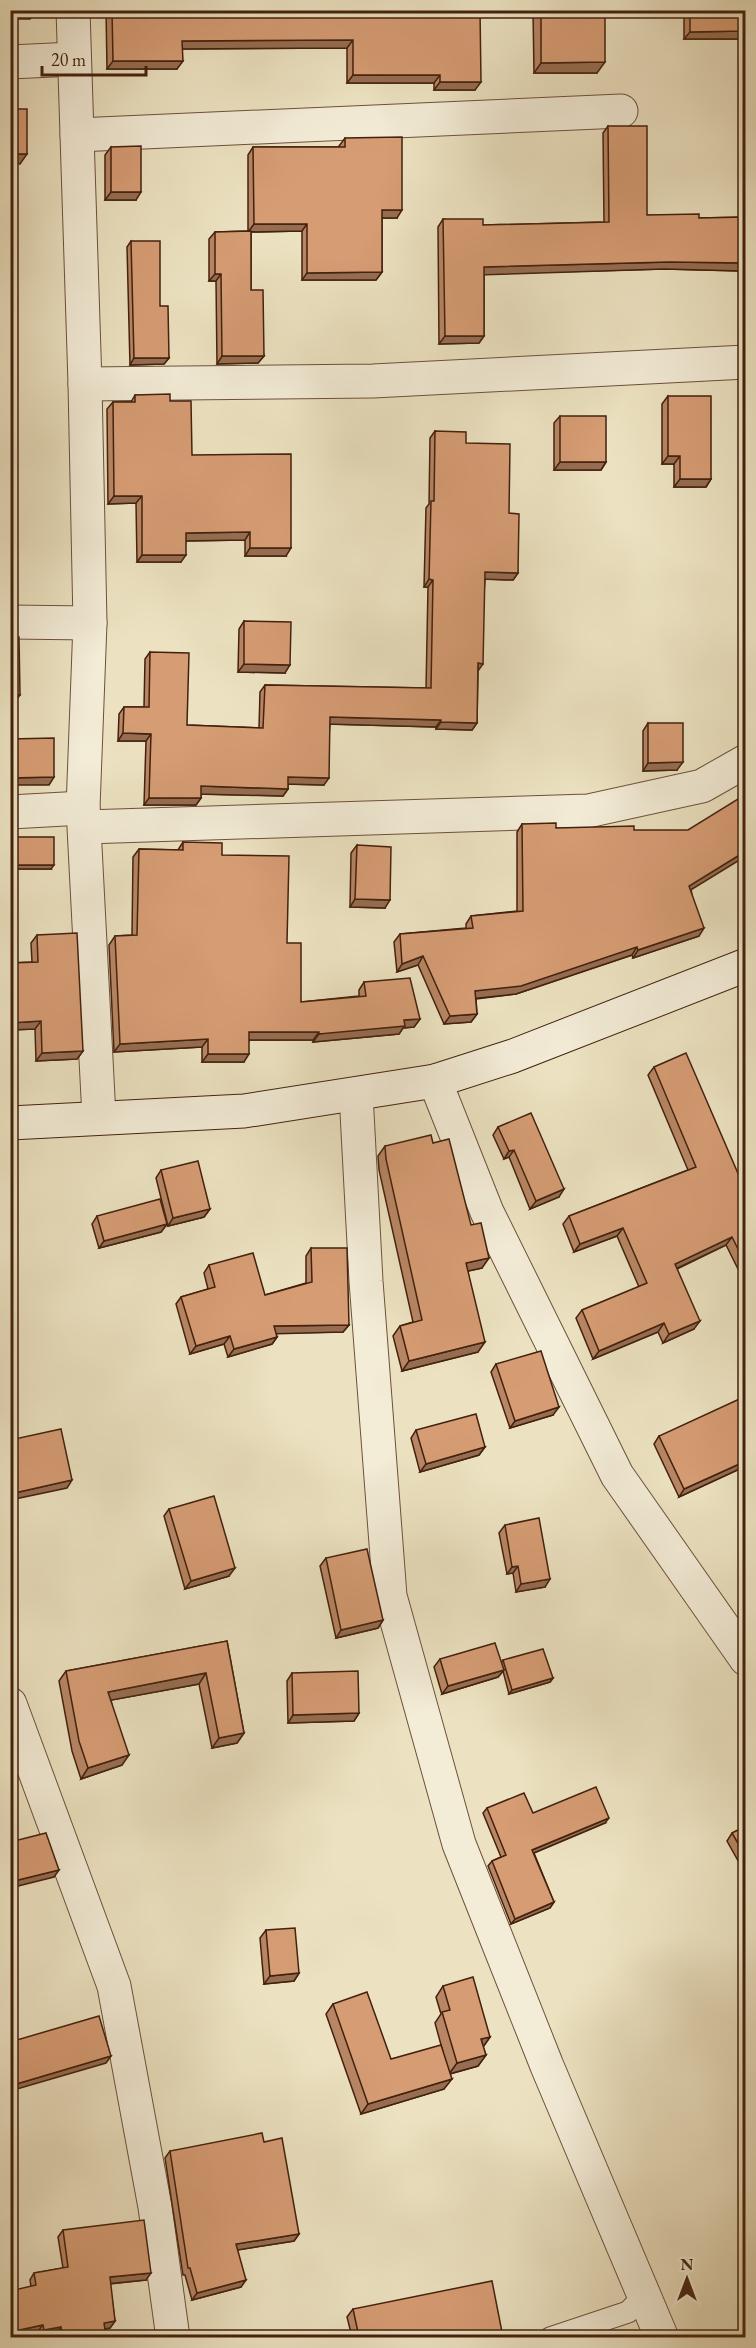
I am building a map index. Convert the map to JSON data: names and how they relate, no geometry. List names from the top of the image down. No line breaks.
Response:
{"scale_bar":"20 m","north":"top"}
